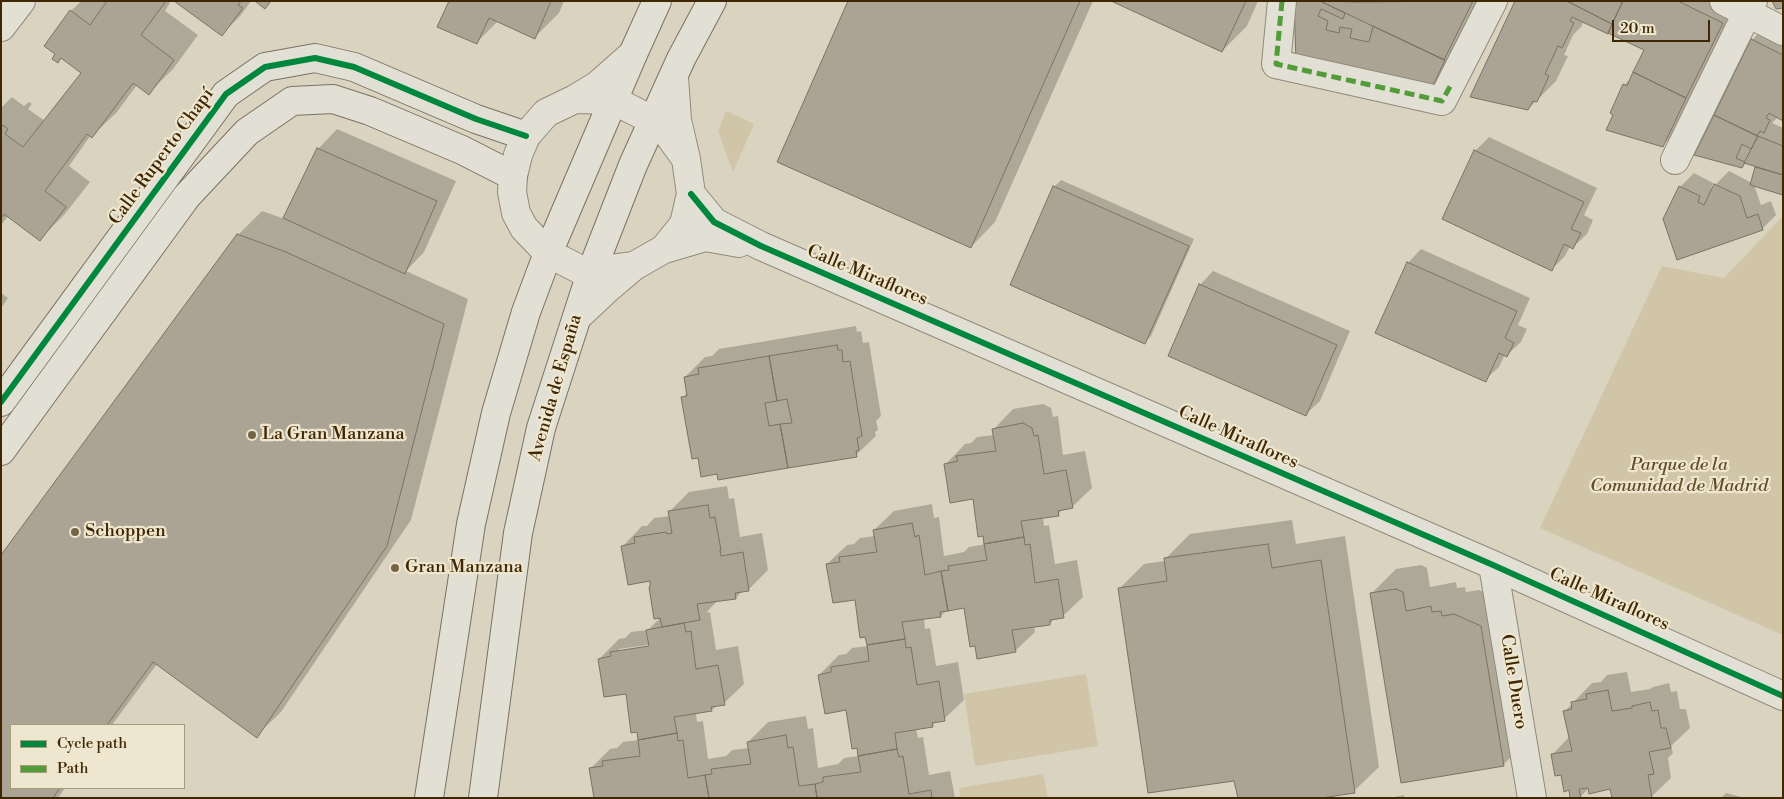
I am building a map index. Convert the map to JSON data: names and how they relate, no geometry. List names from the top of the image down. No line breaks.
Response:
{"streets":{"street":["Calle Ruperto Chapí","Calle Miraflores","Avenida de España","Calle Duero"]},"crossings":[["Calle Miraflores","Calle Duero"]],"parks":["Parque de la Comunidad de Madrid"],"places":["La Gran Manzana","Schoppen","Gran Manzana"],"legend":["Cycle path","Path"],"scale_bar":"20 m"}
